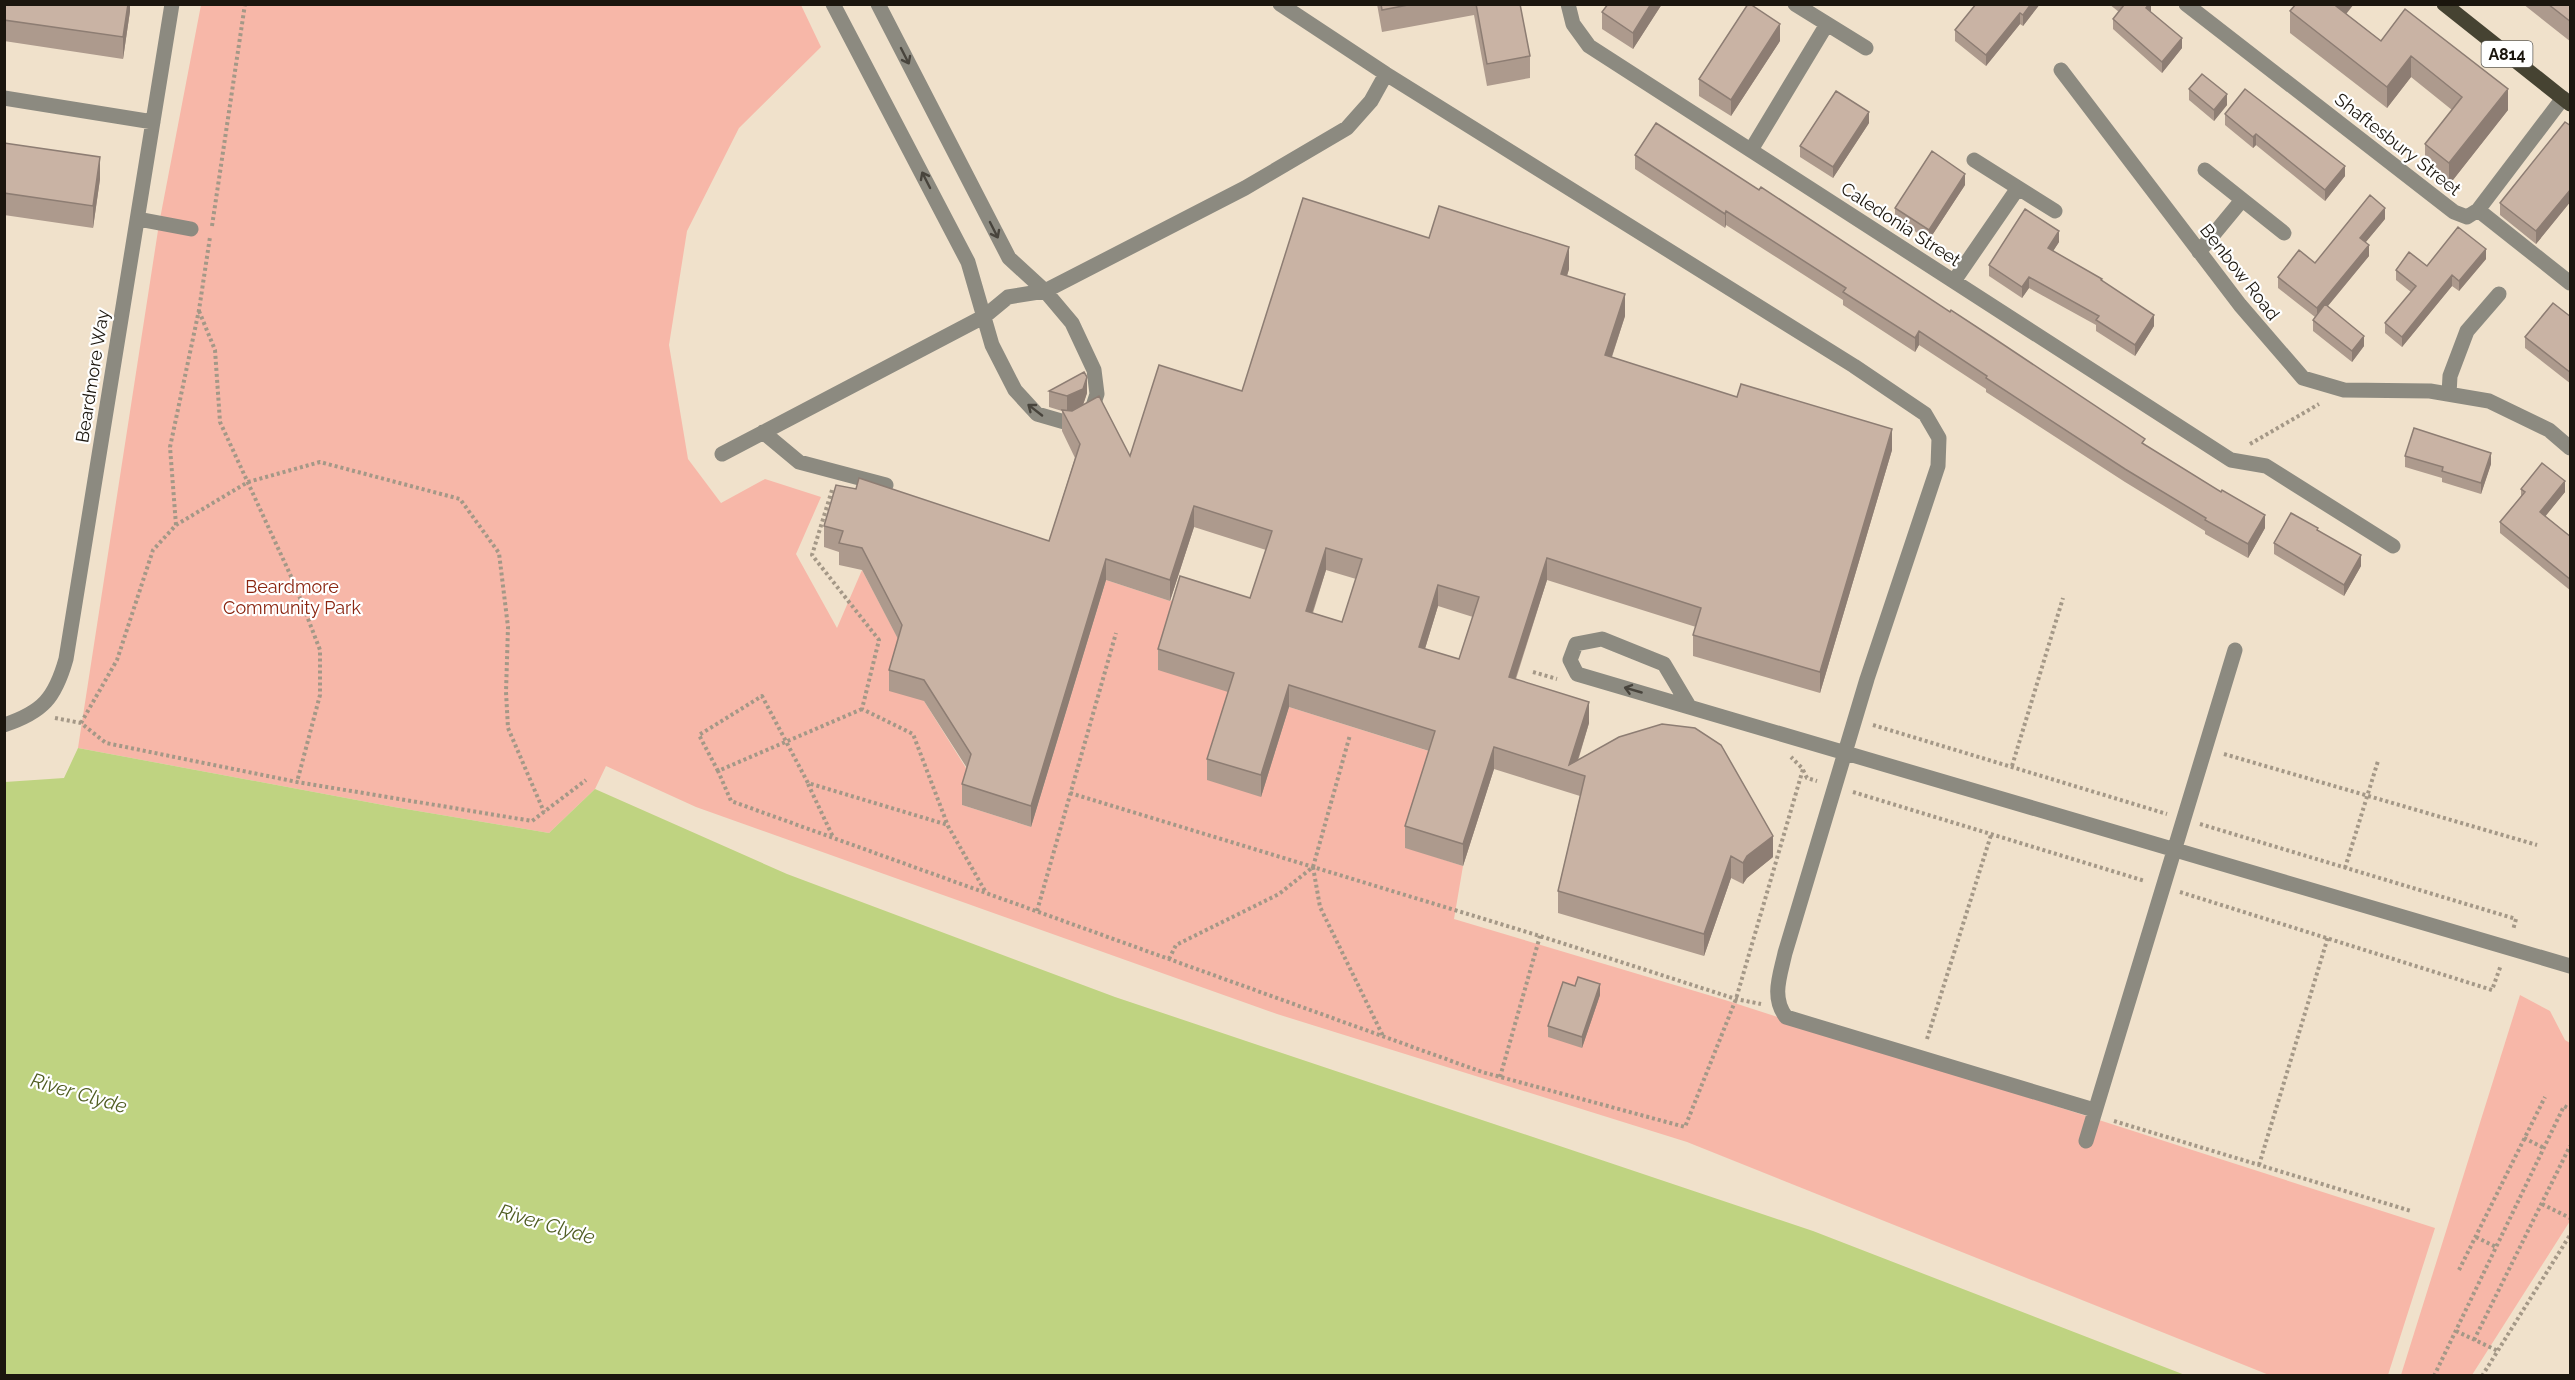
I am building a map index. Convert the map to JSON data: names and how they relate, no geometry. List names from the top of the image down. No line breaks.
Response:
{"streets":{"main road":["A814"],"street":["Shaftesbury Street","Caledonia Street","Benbow Road","Beardmore Way"]},"crossings":[["A814","Shaftesbury Street"]],"water":["River Clyde"],"parks":["Beardmore Community Park"]}
